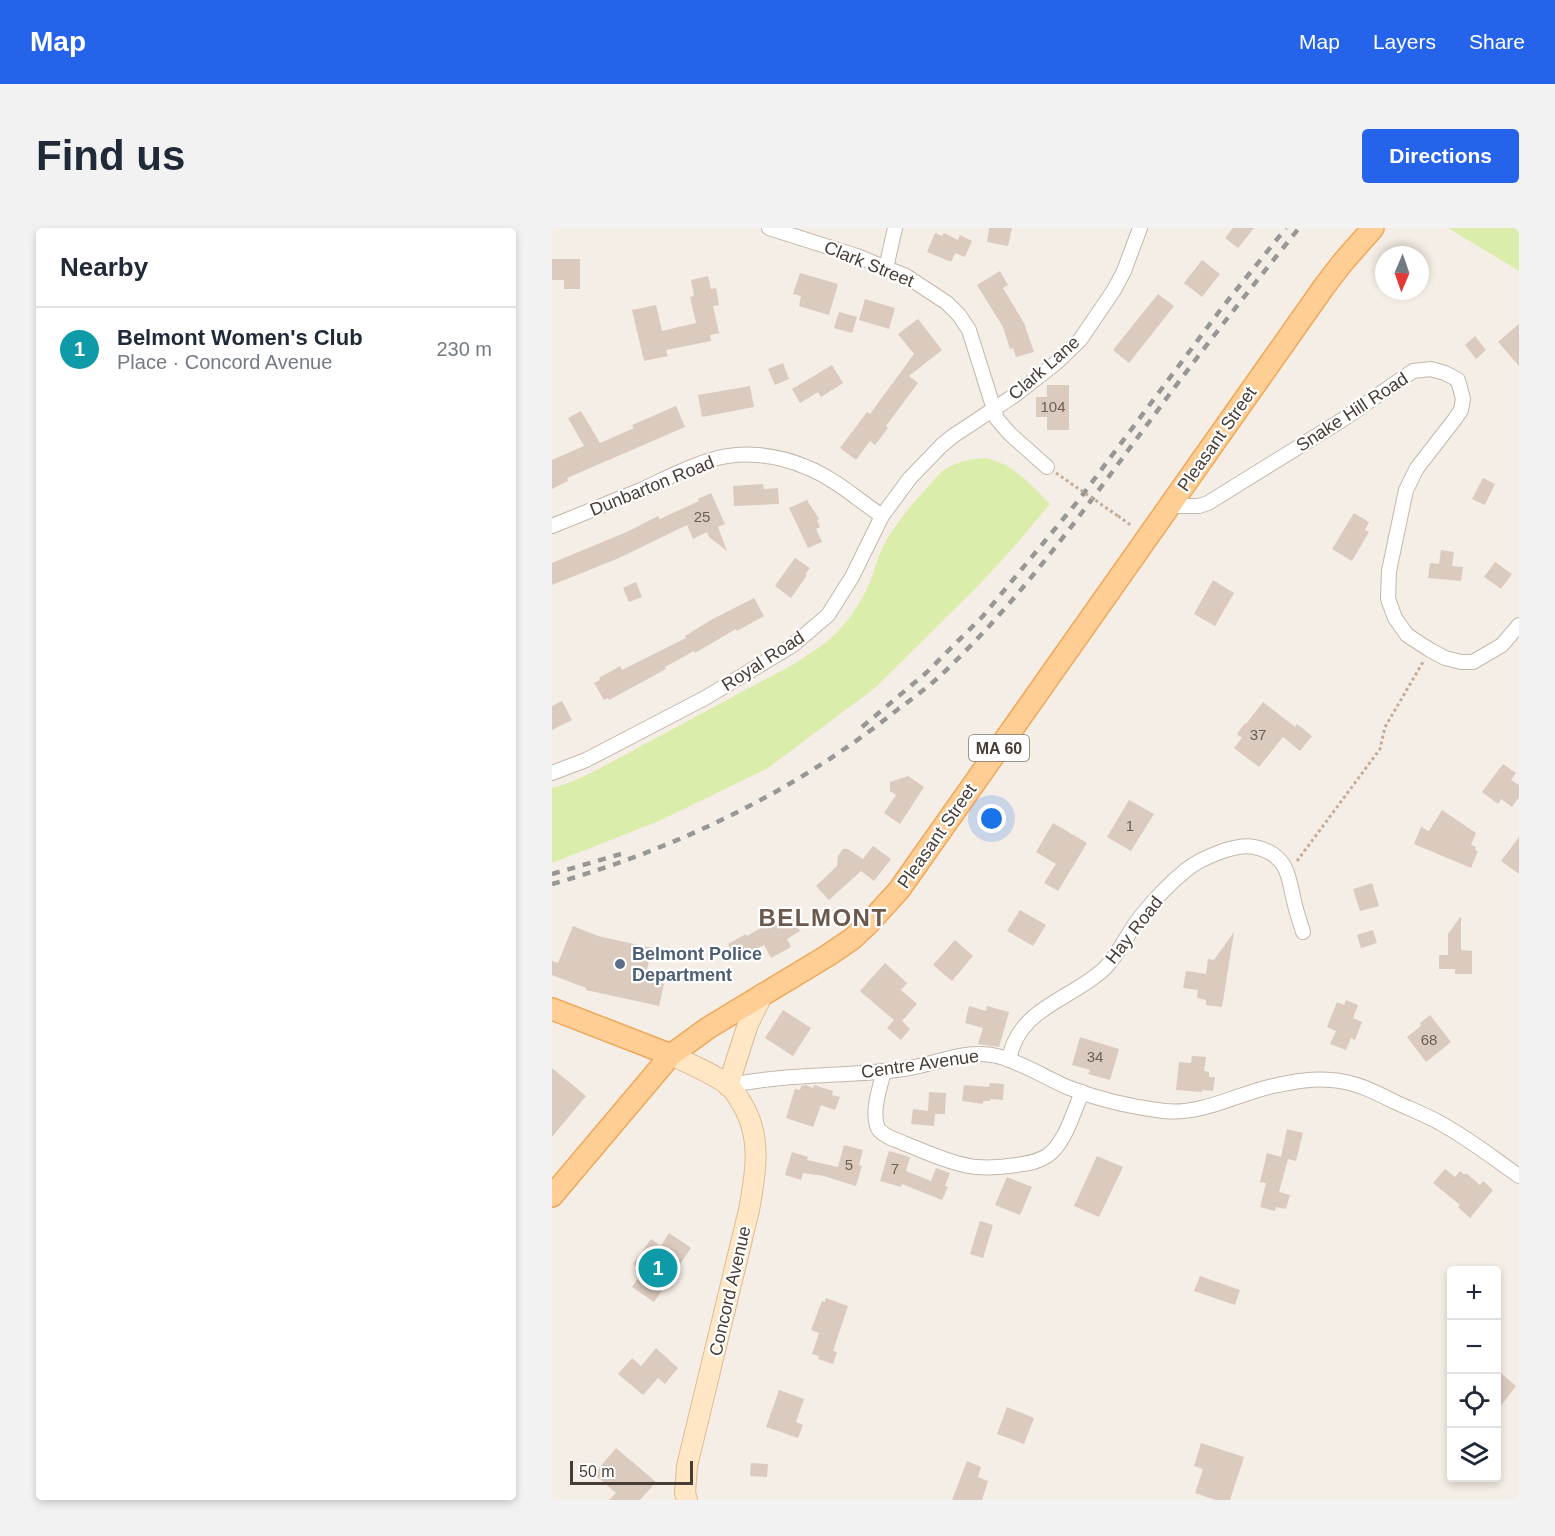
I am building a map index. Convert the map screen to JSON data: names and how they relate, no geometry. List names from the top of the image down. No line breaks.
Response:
{"streets":{"main road":["Pleasant Street","MA 60","Concord Avenue"],"street":["Clark Street","Clark Lane","Snake Hill Road","Dunbarton Road","Royal Road","Hay Road","Centre Avenue"]},"crossings":[["Clark Street","Clark Lane"],["Clark Street","Royal Road"],["Clark Lane","Royal Road"],["Snake Hill Road","Pleasant Street"],["Pleasant Street","Concord Avenue"],["Dunbarton Road","Royal Road"],["Hay Road","Centre Avenue"],["Centre Avenue","Concord Avenue"]],"districts":["BELMONT"],"places":["Belmont Police Department"],"house_numbers":["104","25","37","1","68","34","5","7"],"scale_bar":"50 m","north":"bottom","page":{"header":"Map","nav":["Map","Layers","Share"],"buttons":"Directions","title":"Find us","heading":"Nearby","list":[{"mark":"1","name":"Belmont Women's Club","note":"Place · Concord Avenue","value":"230 m"}],"pins":"1","map_buttons":["+","−"],"scale":"50 m"}}
